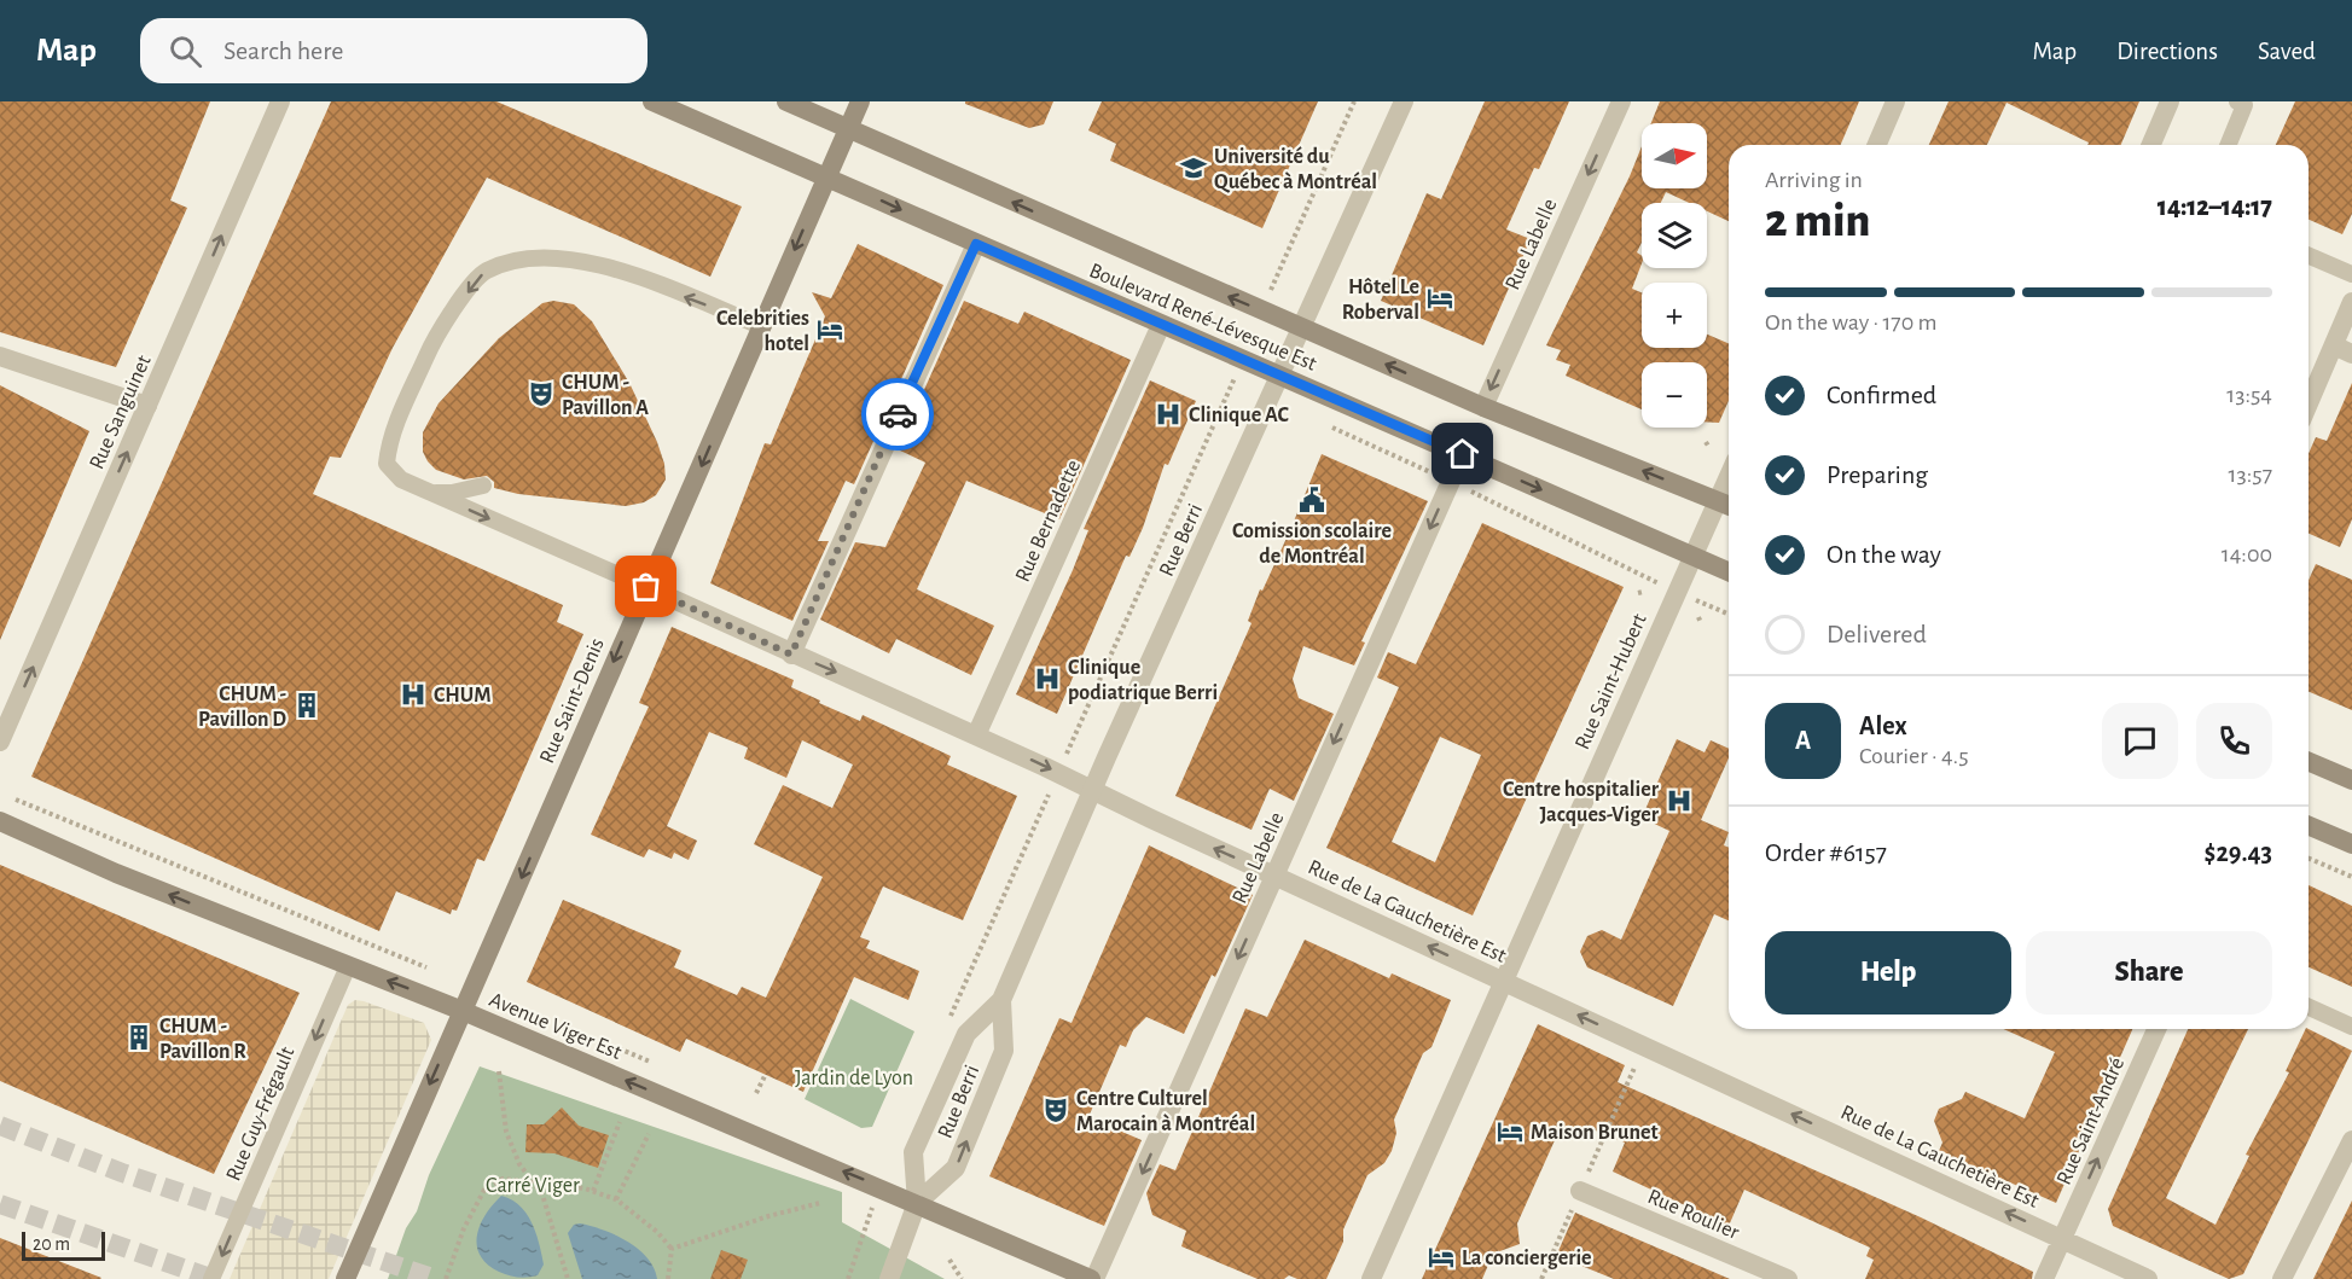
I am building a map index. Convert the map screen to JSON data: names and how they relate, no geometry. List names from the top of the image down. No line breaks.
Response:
{"streets":{"main road":["Boulevard René-Lévesque Est","Rue Saint-Denis","Avenue Viger Est"],"street":["Rue Labelle","Rue Sanguinet","Rue Bernadette","Rue Berri","Rue Saint-Hubert","Rue de La Gauchetière Est","Rue Saint-André","Rue Roulier"],"lane":["Rue Guy-Frégault"]},"crossings":[["Rue Labelle","Boulevard René-Lévesque Est"],["Rue Labelle","Rue de La Gauchetière Est"],["Rue Labelle","Avenue Viger Est"],["Boulevard René-Lévesque Est","Rue Bernadette"],["Boulevard René-Lévesque Est","Rue Berri"],["Boulevard René-Lévesque Est","Rue Saint-Hubert"],["Boulevard René-Lévesque Est","Rue Saint-Denis"],["Rue Bernadette","Rue de La Gauchetière Est"],["Rue Berri","Rue de La Gauchetière Est"],["Rue Berri","Avenue Viger Est"],["Rue Saint-Hubert","Rue de La Gauchetière Est"],["Rue Saint-Denis","Rue de La Gauchetière Est"],["Rue Saint-Denis","Avenue Viger Est"],["Rue de La Gauchetière Est","Rue Saint-André"],["Avenue Viger Est","Rue Guy-Frégault"]],"one_way":["Rue Labelle","Rue Sanguinet","Rue Saint-Denis","Avenue Viger Est","Rue Guy-Frégault","Rue Saint-André"],"parks":["Jardin de Lyon","Carré Viger"],"places":{"school or university":["Université du Québec à Montréal"],"hotel":["Hôtel Le Roberval","Celebrities hotel","Maison Brunet","La conciergerie"],"theatre":["CHUM - Pavillon A","Centre Culturel Marocain à Montréal"],"hospital":["Clinique AC","Clinique podiatrique Berri","CHUM","Centre hospitalier Jacques-Viger"],"public building":["Comission scolaire de Montréal"],"building":["CHUM - Pavillon D","CHUM - Pavillon R"]},"scale_bar":"20 m","north":"right","page":{"header":"Map","search":"Search here","nav":["Map","Directions","Saved"],"map_buttons":["+","−"],"heading":["2 min","Arriving in","14:12–14:17"],"panel":["Alex","Courier · 4.5","Order #6157","$29.43"],"bar":"On the way · 170 m","list":[["Confirmed","13:54"],["Preparing","13:57"],["On the way","14:00"],"Delivered"],"round":"A","buttons":["Help","Share"],"scale":"20 m"}}
